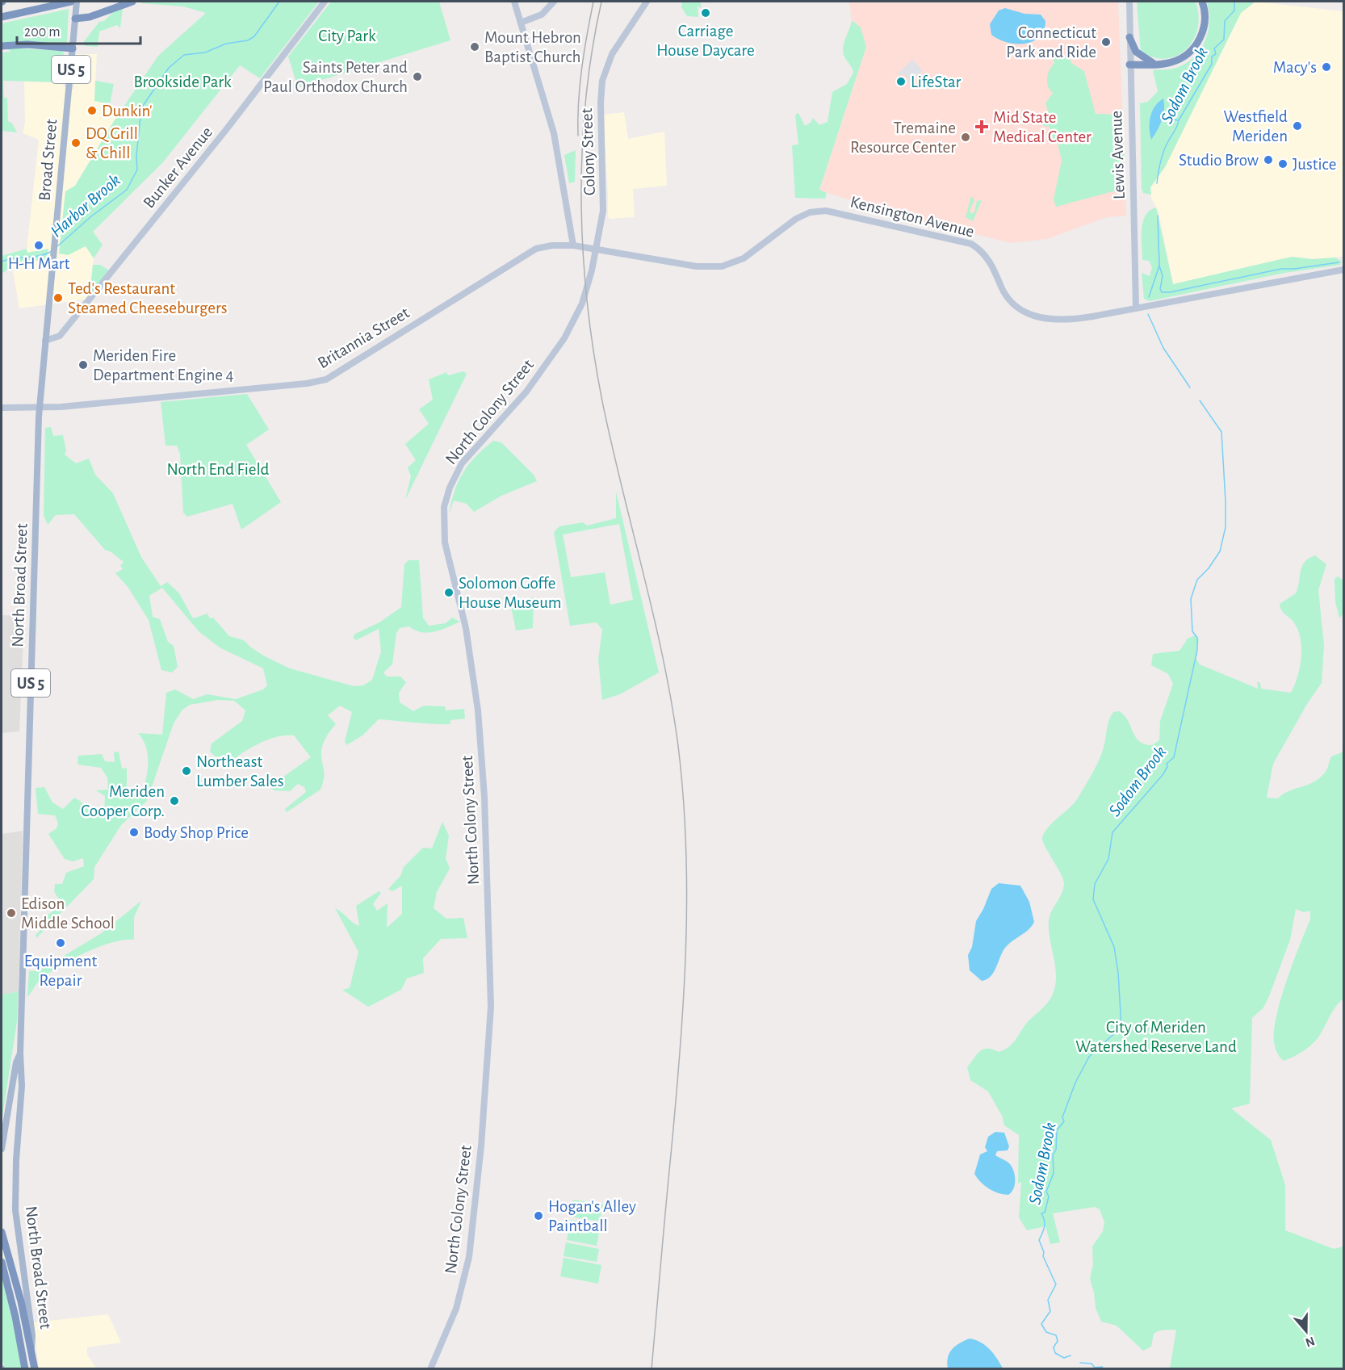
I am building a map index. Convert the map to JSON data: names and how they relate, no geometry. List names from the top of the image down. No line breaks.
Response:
{"streets":{"highway":["US 5","North Broad Street"],"main road":["Colony Street","Lewis Avenue","Broad Street","Bunker Avenue","Kensington Avenue","Britannia Street","North Colony Street"]},"crossings":[["Colony Street","Kensington Avenue"],["Colony Street","Britannia Street"],["Colony Street","North Colony Street"],["Lewis Avenue","Kensington Avenue"],["Broad Street","Bunker Avenue"],["Broad Street","Britannia Street"],["Broad Street","North Broad Street"],["Kensington Avenue","Britannia Street"],["Britannia Street","North Broad Street"]],"water":["Sodom Brook","Harbor Brook"],"parks":["City Park","Brookside Park","North End Field","City of Meriden Watershed Reserve Land"],"places":{"other":["Carriage House Daycare","Connecticut Park and Ride","Mount Hebron Baptist Church","Macy's","Saints Peter and Paul Orthodox Church","LifeStar","Dunkin'","Westfield Meriden","Tremaine Resource Center","DQ Grill & Chill","Studio Brow","Justice","H-H Mart","Ted's Restaurant Steamed Cheeseburgers","Meriden Fire Department Engine 4","Solomon Goffe House Museum","Northeast Lumber Sales","Meriden Cooper Corp.","Body Shop Price","Edison Middle School","Equipment Repair","Hogan's Alley Paintball"],"health":["Mid State Medical Center"]},"scale_bar":"200 m","north":"bottom"}
